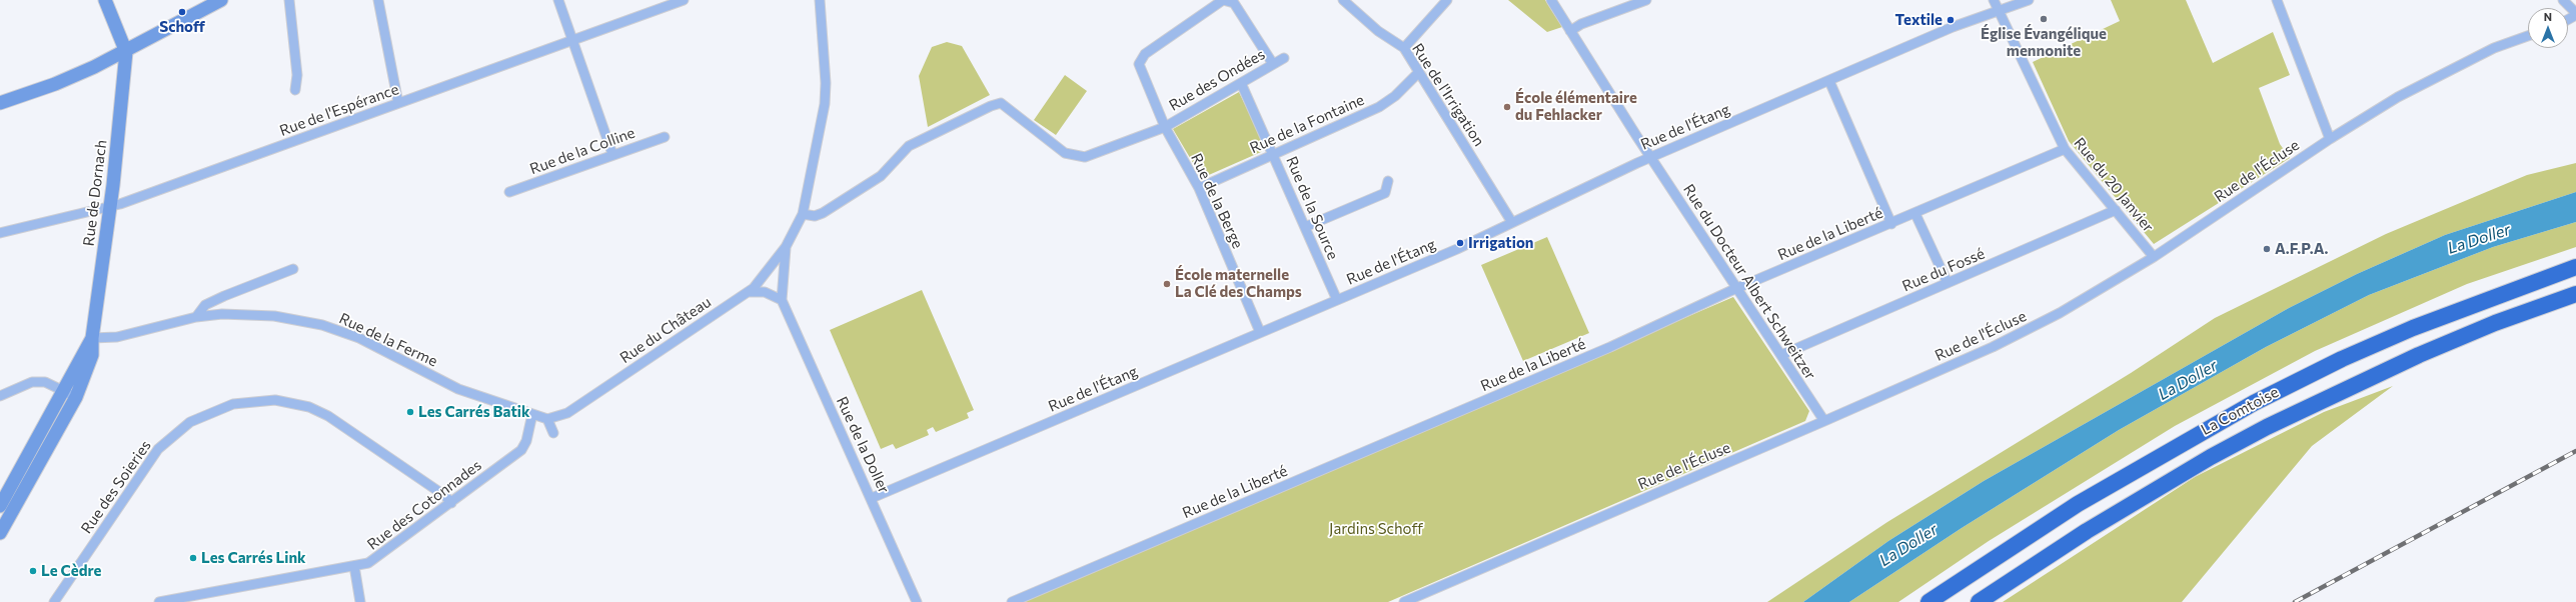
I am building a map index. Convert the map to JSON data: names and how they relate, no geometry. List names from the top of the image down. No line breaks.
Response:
{"streets":{"highway":["La Comtoise"],"main road":["Rue de Dornach"],"street":["Rue des Ondées","Rue de l'Irrigation","Rue de l'Espérance","Rue de la Fontaine","Rue de l'Étang","Rue de la Colline","Rue de l'Écluse","Rue du 20 Janvier","Rue de la Berge","Rue de la Source","Rue de la Liberté","Rue du Fossé","Rue du Docteur Albert Schweitzer","Rue du Château","Rue de la Ferme","Rue de la Doller","Rue des Soieries","Rue des Cotonnades"]},"crossings":[["Rue des Ondées","Rue de la Berge"],["Rue des Ondées","Rue de la Source"],["Rue des Ondées","Rue du Château"],["Rue de l'Irrigation","Rue de la Fontaine"],["Rue de l'Irrigation","Rue de l'Étang"],["Rue de l'Espérance","Rue de Dornach"],["Rue de la Fontaine","Rue de la Berge"],["Rue de la Fontaine","Rue de la Source"],["Rue de l'Étang","Rue du 20 Janvier"],["Rue de l'Étang","Rue de la Berge"],["Rue de l'Étang","Rue de la Source"],["Rue de l'Étang","Rue du Docteur Albert Schweitzer"],["Rue de l'Étang","Rue de la Doller"],["Rue de l'Écluse","Rue du 20 Janvier"],["Rue de l'Écluse","Rue du Docteur Albert Schweitzer"],["Rue du 20 Janvier","Rue de la Liberté"],["Rue du 20 Janvier","Rue du Fossé"],["Rue de la Liberté","Rue du Docteur Albert Schweitzer"],["Rue du Fossé","Rue du Docteur Albert Schweitzer"],["Rue du Château","Rue de la Ferme"],["Rue du Château","Rue de la Doller"],["Rue de la Ferme","Rue des Cotonnades"],["Rue des Soieries","Rue des Cotonnades"]],"water":["La Doller"],"parks":["Jardins Schoff"],"places":["Schoff","Église Évangélique mennonite","Textile","École élémentaire du Fehlacker","Irrigation","A.F.P.A.","École maternelle La Clé des Champs","Les Carrés Batik","Les Carrés Link","Le Cèdre"],"north":"top"}
